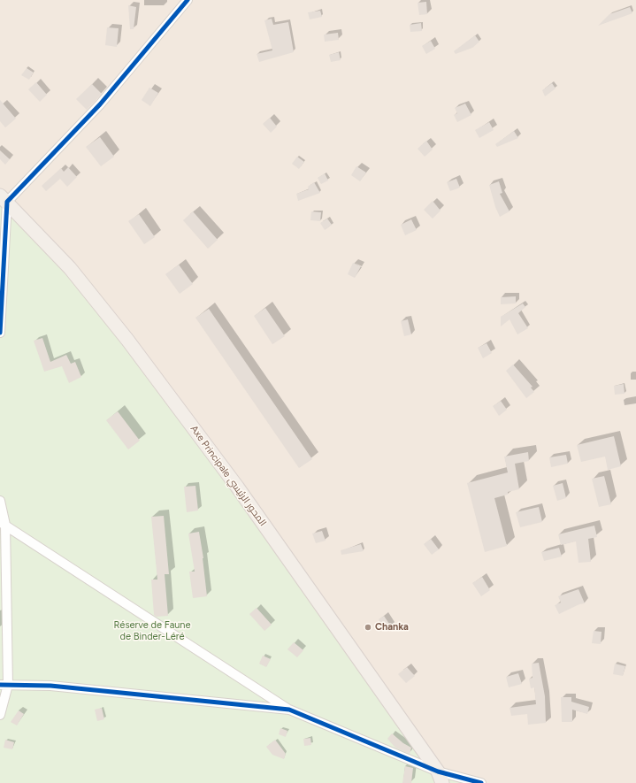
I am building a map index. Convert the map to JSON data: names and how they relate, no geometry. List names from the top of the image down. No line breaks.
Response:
{"streets":{"main road":["Axe Principale المحور الرئيسي"]},"parks":["Réserve de Faune de Binder-Léré"],"places":["Chanka"]}
